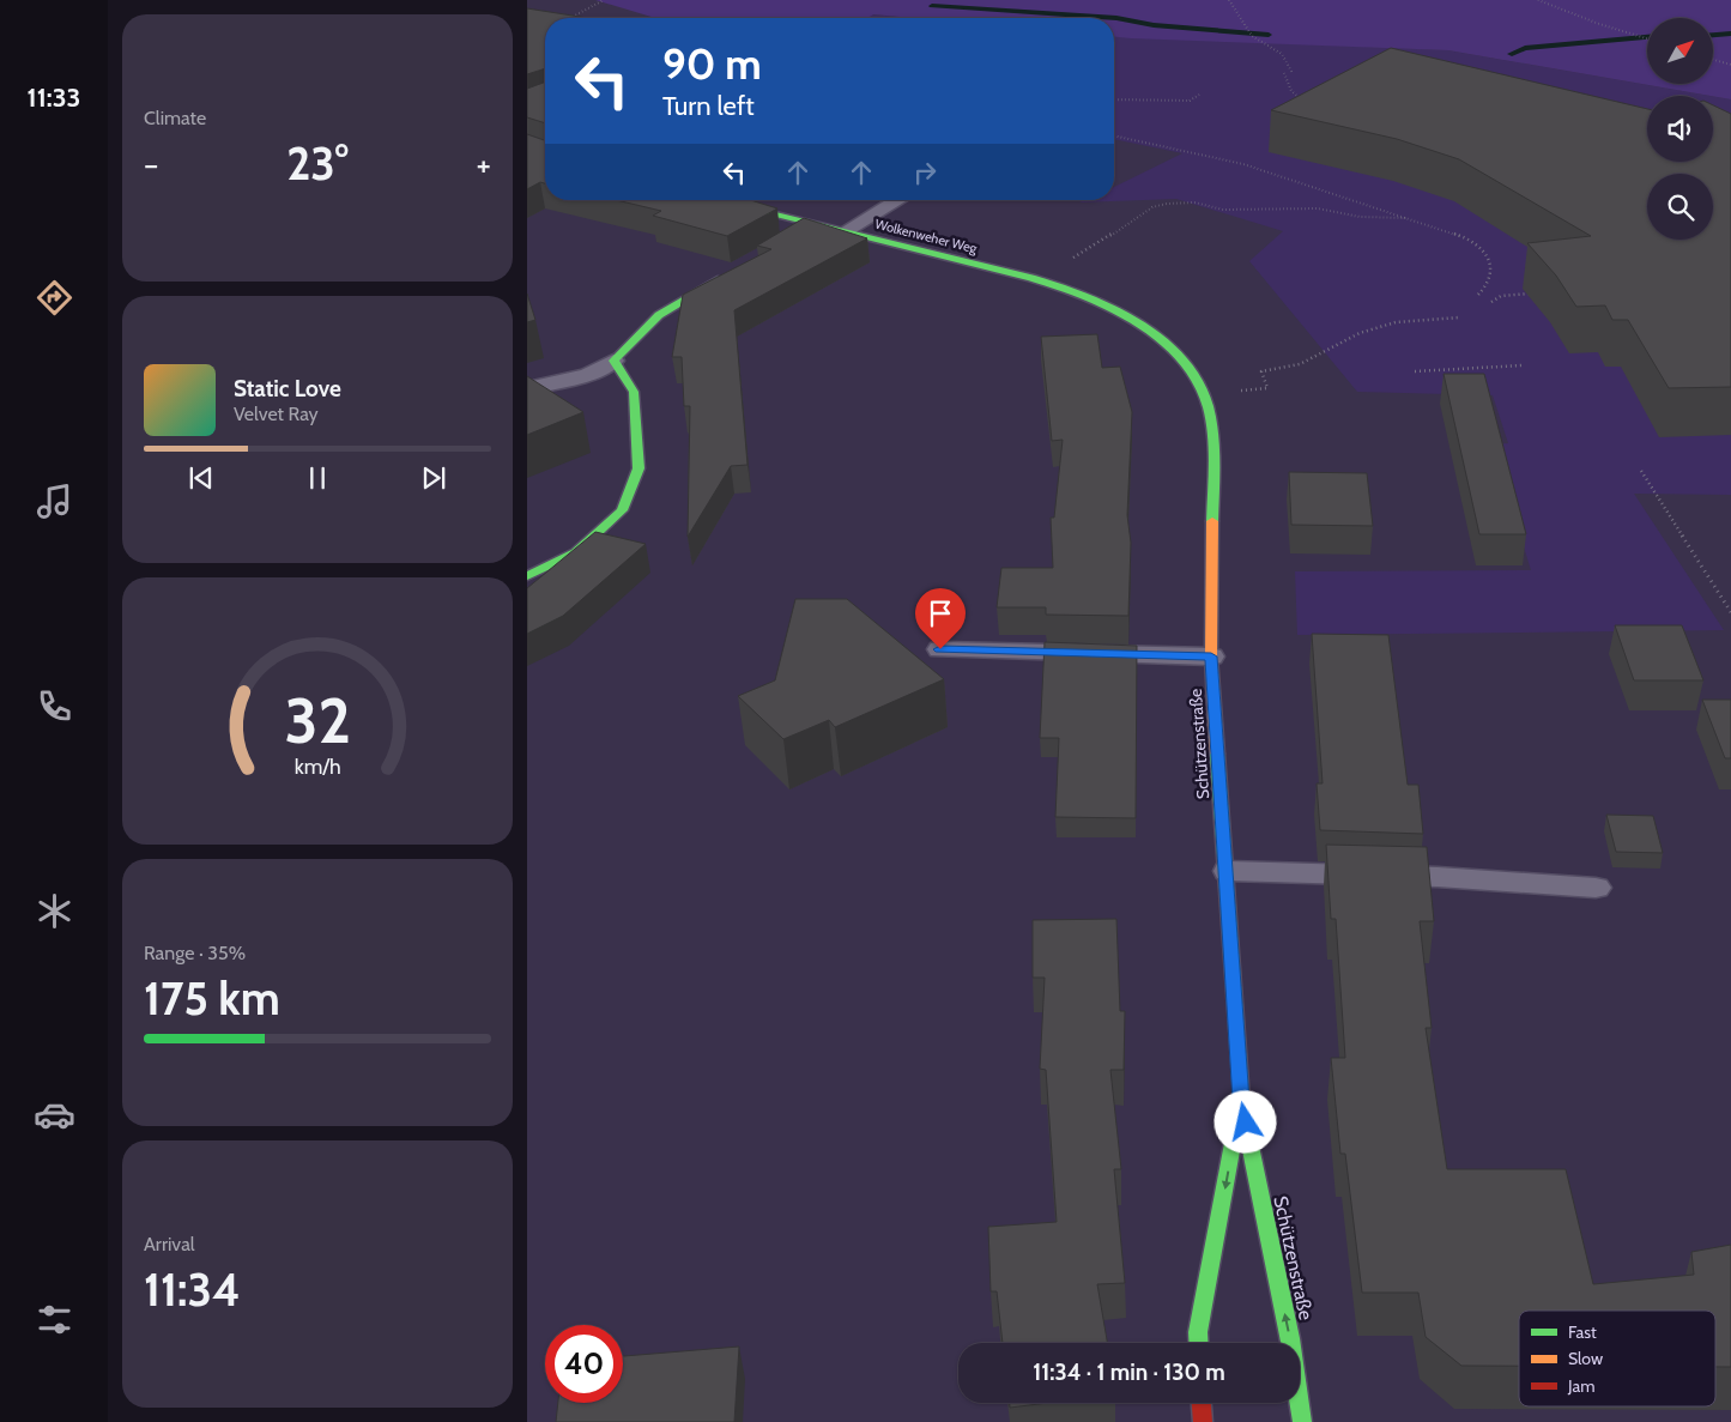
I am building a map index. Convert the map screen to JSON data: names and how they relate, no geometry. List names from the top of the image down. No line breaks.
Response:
{"streets":{"street":["Wolkenweher Weg","Schützenstraße"]},"crossings":[["Wolkenweher Weg","Schützenstraße"]],"legend":["Fast","Slow","Jam"],"north":"top right","page":{"tabs":"11:33","tile":["Climate",["Range · 35%","175 km"],["Arrival","11:34"]],"turn":["90 m","Turn left"],"heat":["−","23°","+"],"song":["Static Love","Velvet Ray"],"limit":"40","trip":"11:34 · 1 min · 130 m","gauge":["32","km/h"]}}
